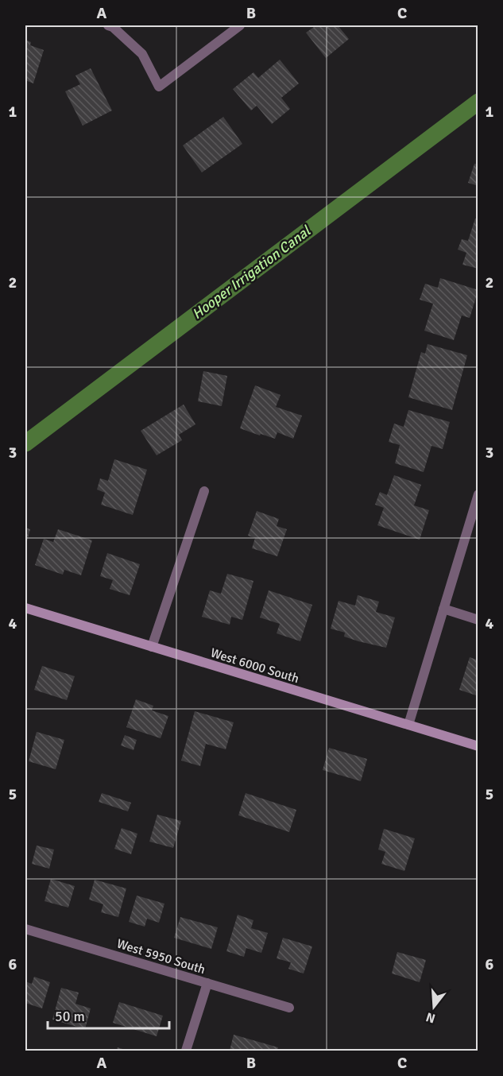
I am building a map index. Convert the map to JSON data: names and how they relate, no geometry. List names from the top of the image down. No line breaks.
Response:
{"streets":{"street":["West 6000 South","West 5950 South"]},"water":["Hooper Irrigation Canal"],"scale_bar":"50 m","north":"bottom","grid":{"columns":["A","B","C"],"rows":["1","2","3","4","5","6"]}}
